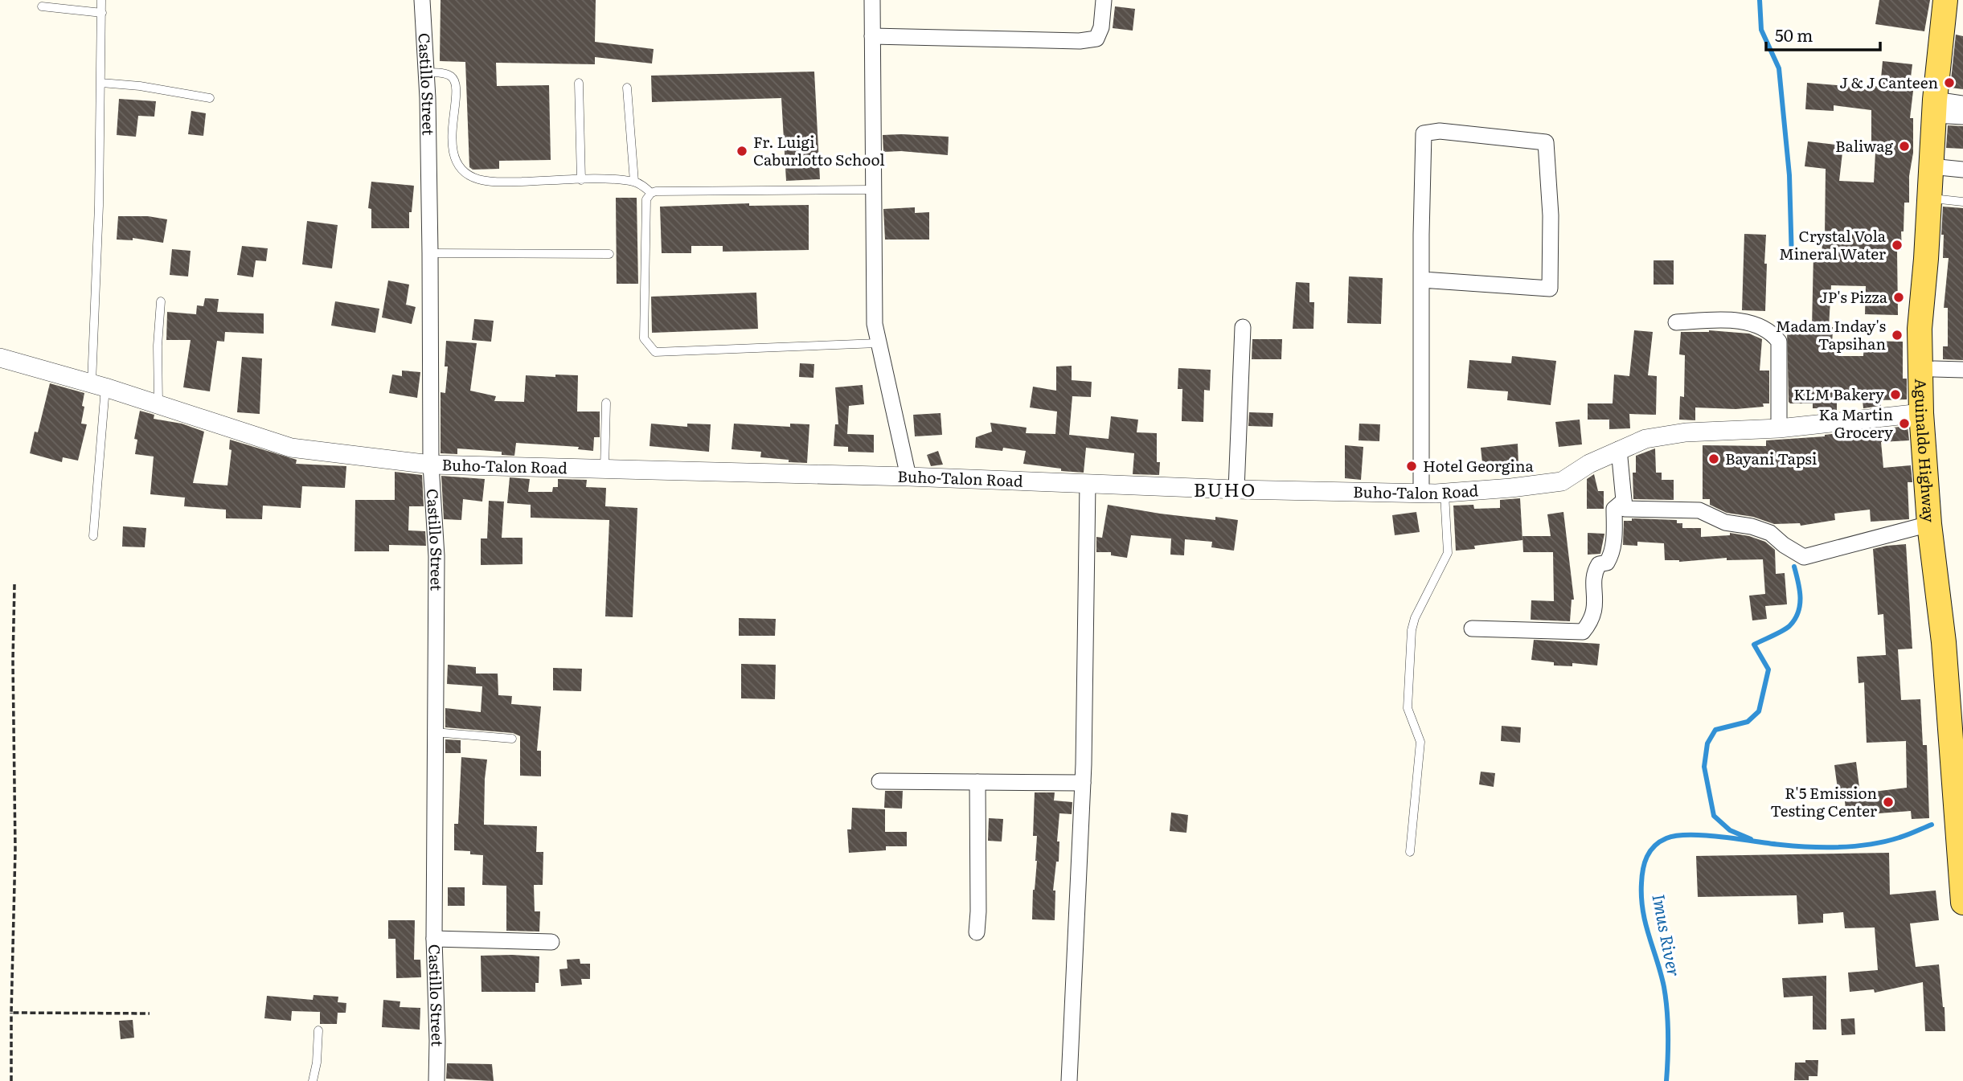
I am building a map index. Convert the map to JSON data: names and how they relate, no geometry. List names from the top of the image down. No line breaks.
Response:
{"streets":{"main road":["Aguinaldo Highway"],"street":["Castillo Street","Buho-Talon Road"]},"crossings":[["Castillo Street","Buho-Talon Road"],["Aguinaldo Highway","Buho-Talon Road"]],"districts":["BUHO"],"water":["Imus River"],"places":["J & J Canteen","Baliwag","Fr. Luigi Caburlotto School","Crystal Vola Mineral Water","JP's Pizza","Madam Inday's Tapsihan","KLM Bakery","Ka Martin Grocery","Bayani Tapsi","Hotel Georgina","R'5 Emission Testing Center"],"scale_bar":"50 m"}
